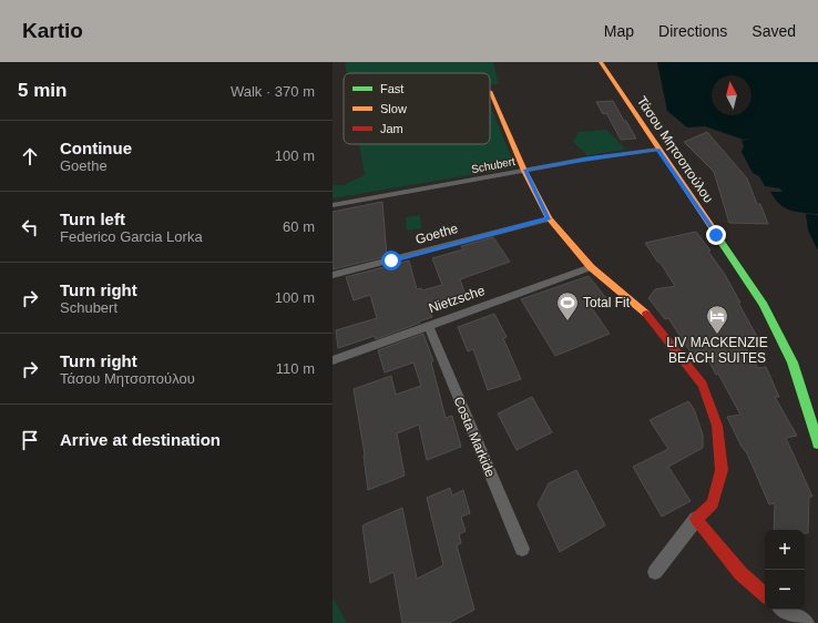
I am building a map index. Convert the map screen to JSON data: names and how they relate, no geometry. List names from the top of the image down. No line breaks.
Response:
{"streets":{"street":["Τάσου Μητσοπούλου","Schubert","Goethe","Nietzsche","Costa Markide"]},"crossings":[["Τάσου Μητσοπούλου","Schubert"],["Nietzsche","Costa Markide"]],"places":{"sports":["Total Fit"],"hotel":["LIV MACKENZIE BEACH SUITES"]},"legend":["Fast","Slow","Jam"],"north":"top","page":{"header":"Kartio","nav":["Map","Directions","Saved"],"heading":["5 min","Walk · 370 m"],"list":[["Continue","Goethe","100 m"],["Turn left","Federico Garcia Lorka","60 m"],["Turn right","Schubert","100 m"],["Turn right","Τάσου Μητσοπούλου","110 m"],"Arrive at destination"],"map_buttons":["+","−"]}}
